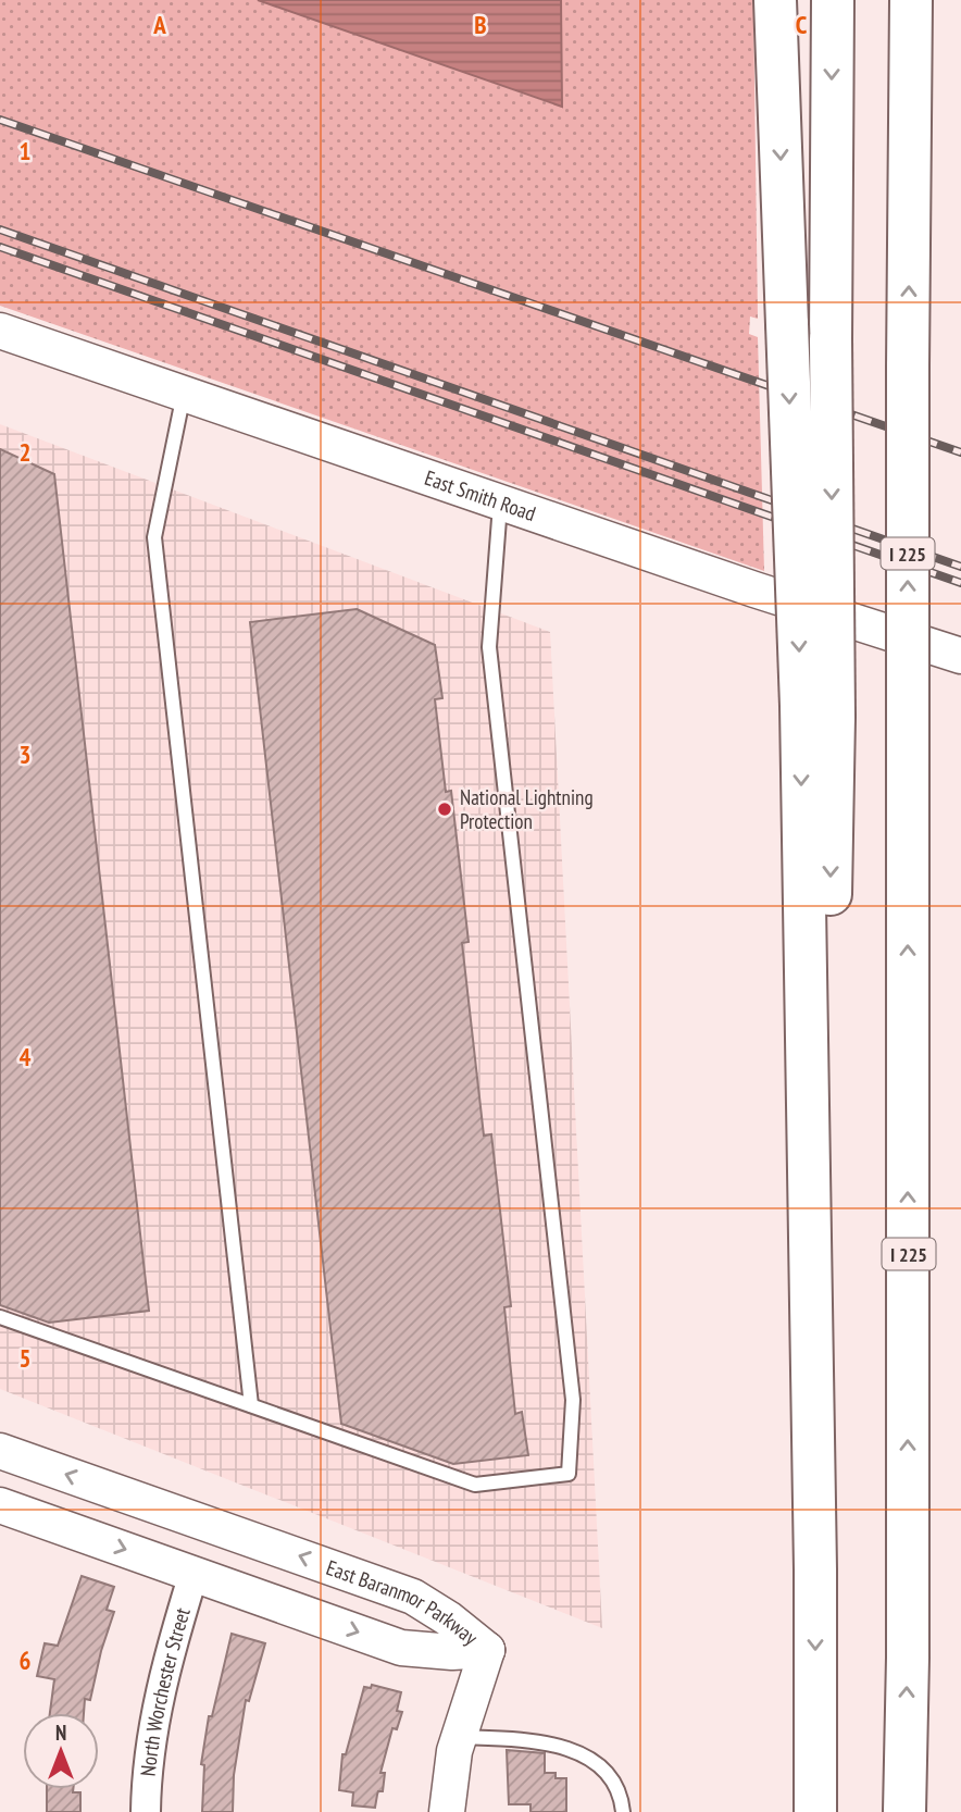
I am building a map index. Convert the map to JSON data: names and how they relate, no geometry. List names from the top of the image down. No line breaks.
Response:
{"streets":{"highway":["I 225"],"street":["East Smith Road","East Baranmor Parkway","North Worchester Street"]},"crossings":[["East Baranmor Parkway","North Worchester Street"]],"places":["National Lightning Protection"],"north":"top","grid":{"columns":["A","B","C"],"rows":["1","2","3","4","5","6"]}}
